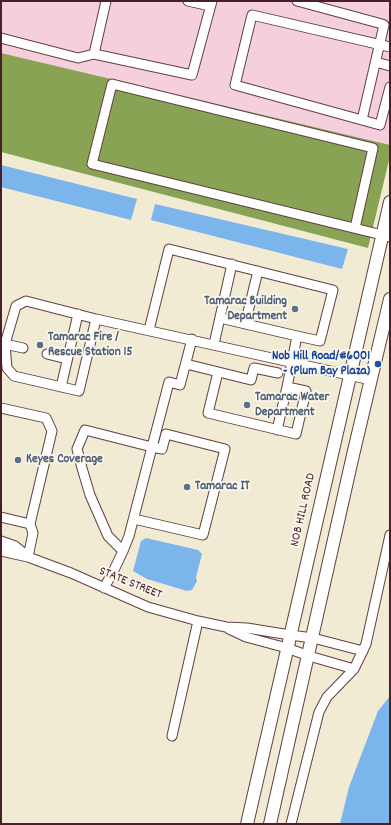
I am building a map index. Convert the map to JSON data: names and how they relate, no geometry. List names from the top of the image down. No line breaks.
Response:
{"streets":{"main road":["NOB HILL ROAD"],"street":["STATE STREET"]},"crossings":[["NOB HILL ROAD","STATE STREET"]],"places":["Tamarac Building Department","Tamarac Fire / Rescue Station 15","Nob Hill Road/#6001 - (Plum Bay Plaza)","Tamarac Water Department","Keyes Coverage","Tamarac IT"]}
